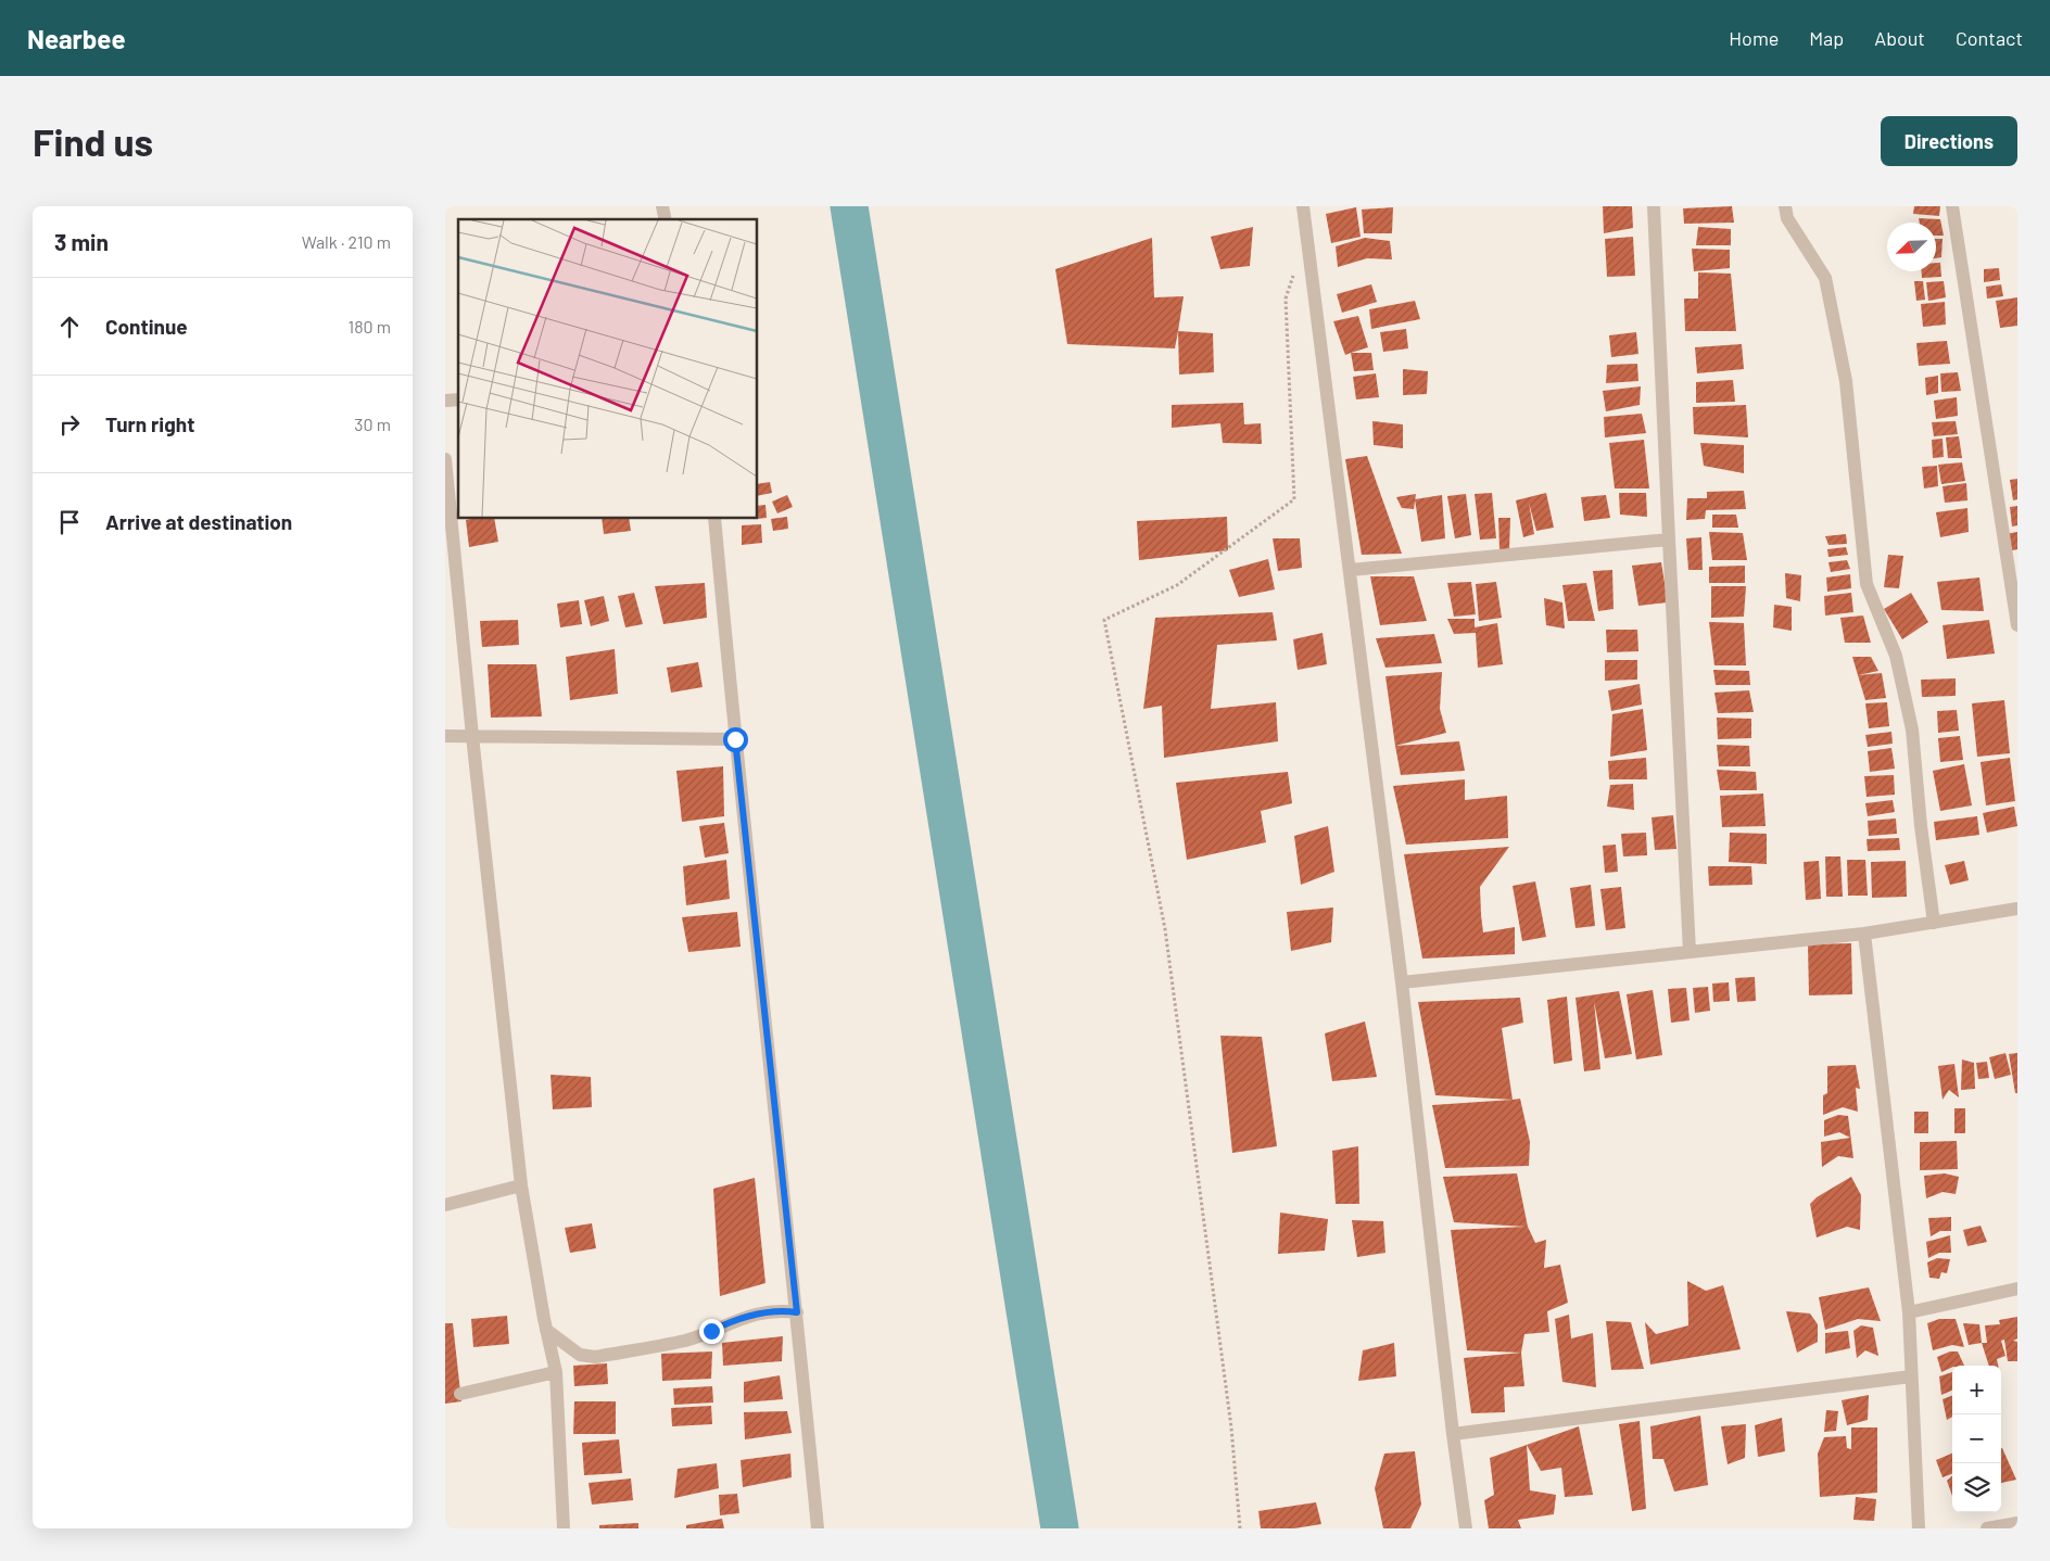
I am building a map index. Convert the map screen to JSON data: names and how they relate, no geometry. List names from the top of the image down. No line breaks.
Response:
{"north":"bottom left","page":{"header":"Nearbee","nav":["Home","Map","About","Contact"],"buttons":"Directions","title":"Find us","heading":["3 min","Walk · 210 m"],"list":[["Continue","180 m"],["Turn right","30 m"],"Arrive at destination"],"map_buttons":["+","−"]}}
